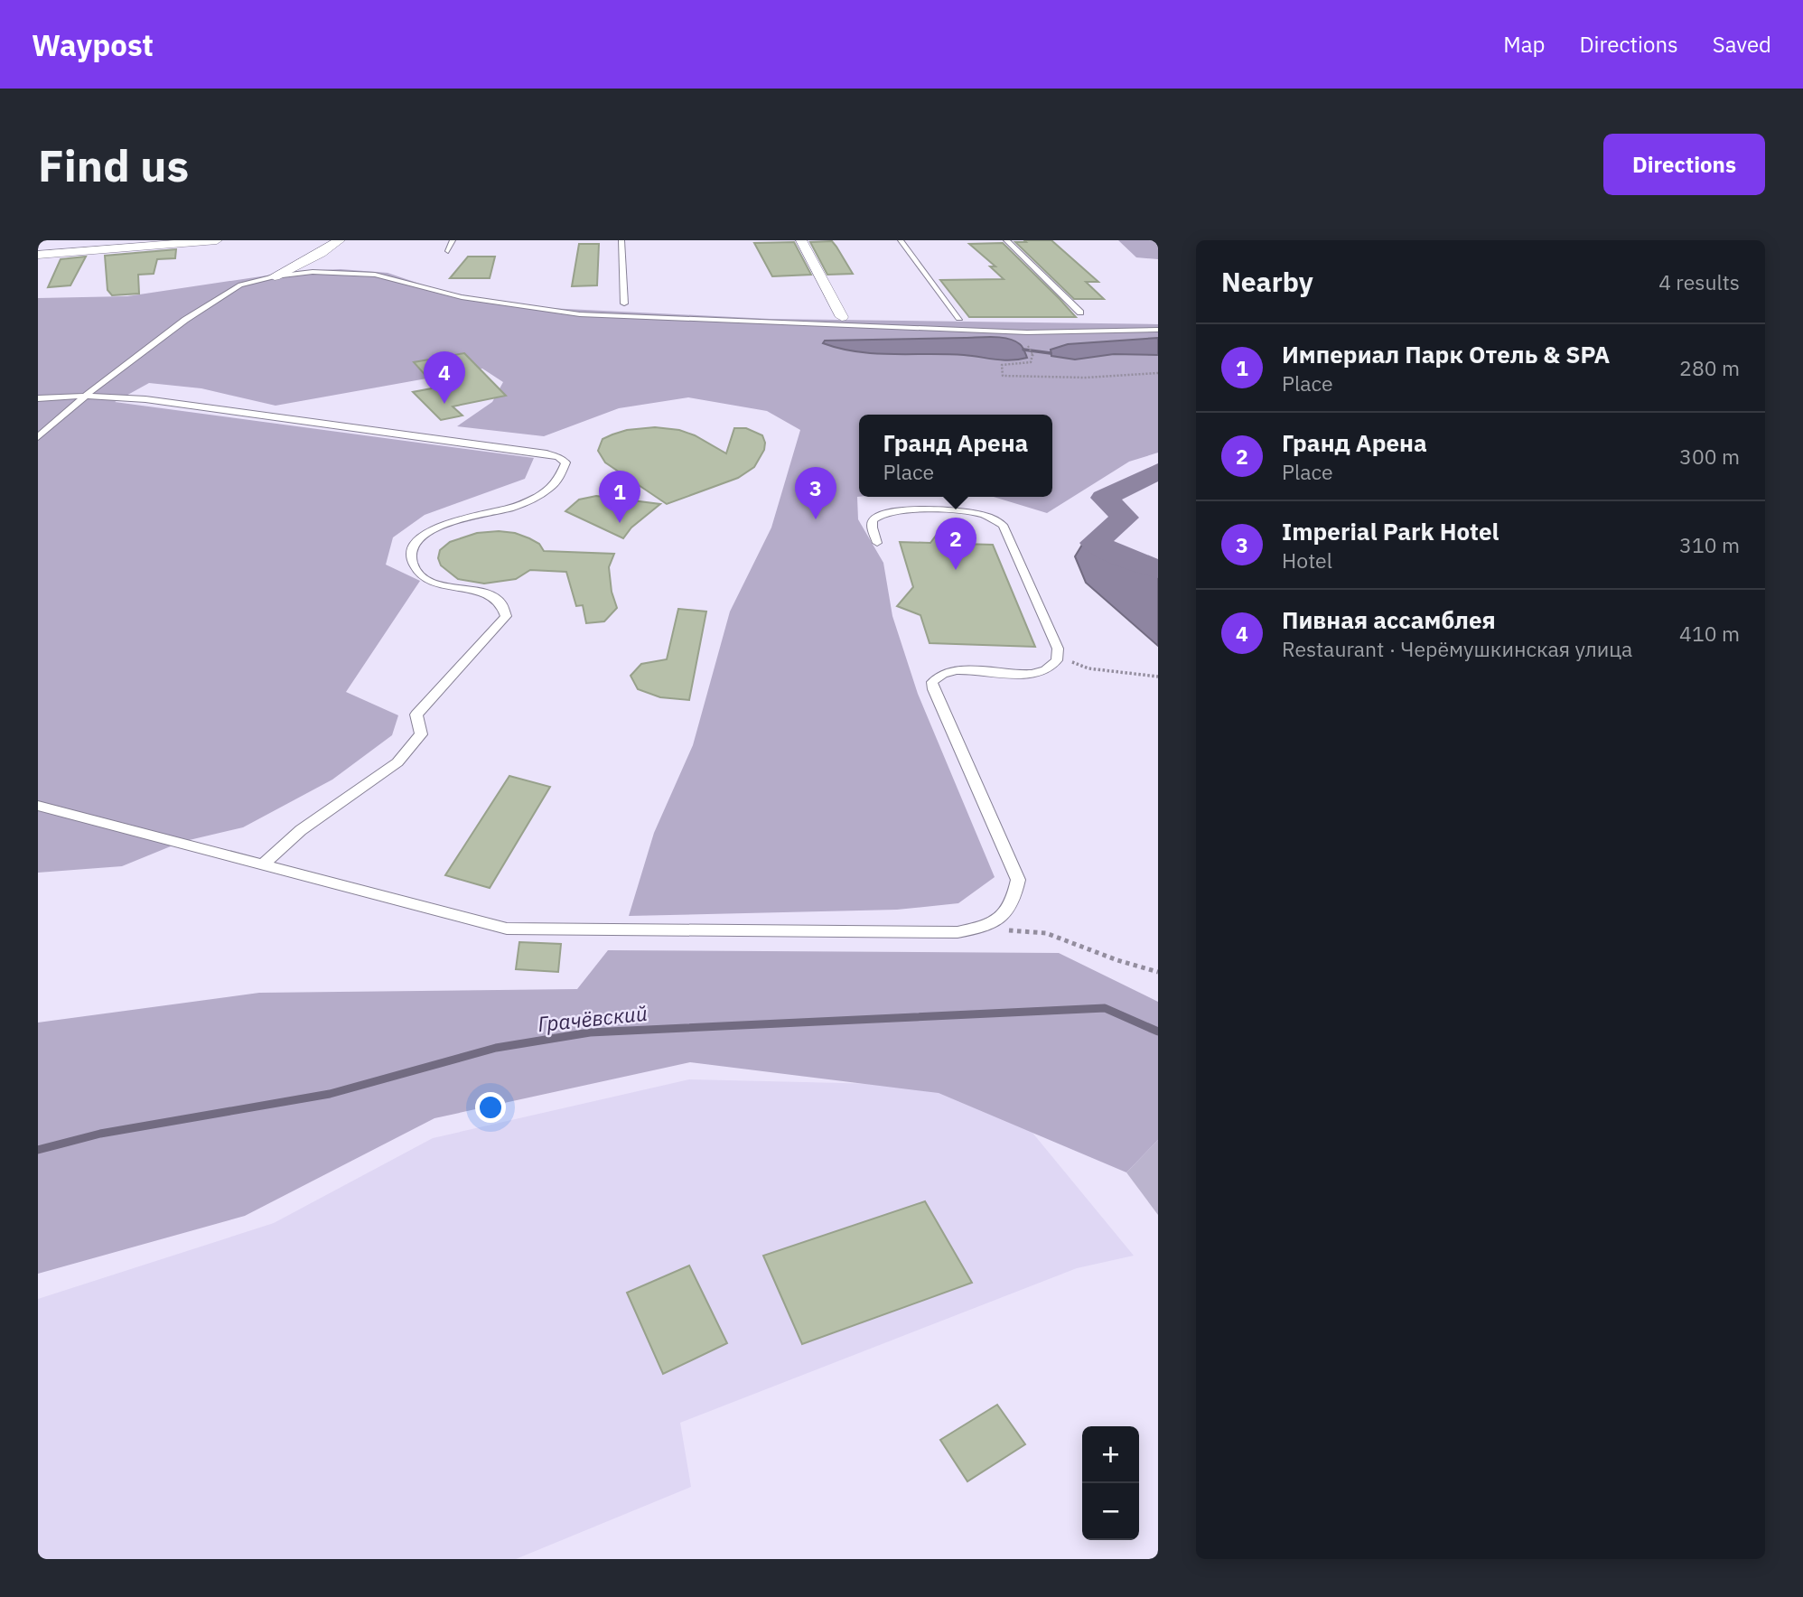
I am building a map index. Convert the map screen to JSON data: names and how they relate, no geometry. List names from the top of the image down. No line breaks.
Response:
{"water":["Грачёвский"],"page":{"header":"Waypost","nav":["Map","Directions","Saved"],"buttons":"Directions","title":"Find us","heading":["Nearby","4 results"],"list":[{"mark":"1","name":"Империал Парк Отель & SPA","note":"Place","value":"280 m"},{"mark":"2","name":"Гранд Арена","note":"Place","value":"300 m"},{"mark":"3","name":"Imperial Park Hotel","note":"Hotel","value":"310 m"},{"mark":"4","name":"Пивная ассамблея","note":"Restaurant · Черёмушкинская улица","value":"410 m"}],"pins":["4","3","1","2"],"popup":["Гранд Арена","Place"],"map_buttons":["+","−"]}}
